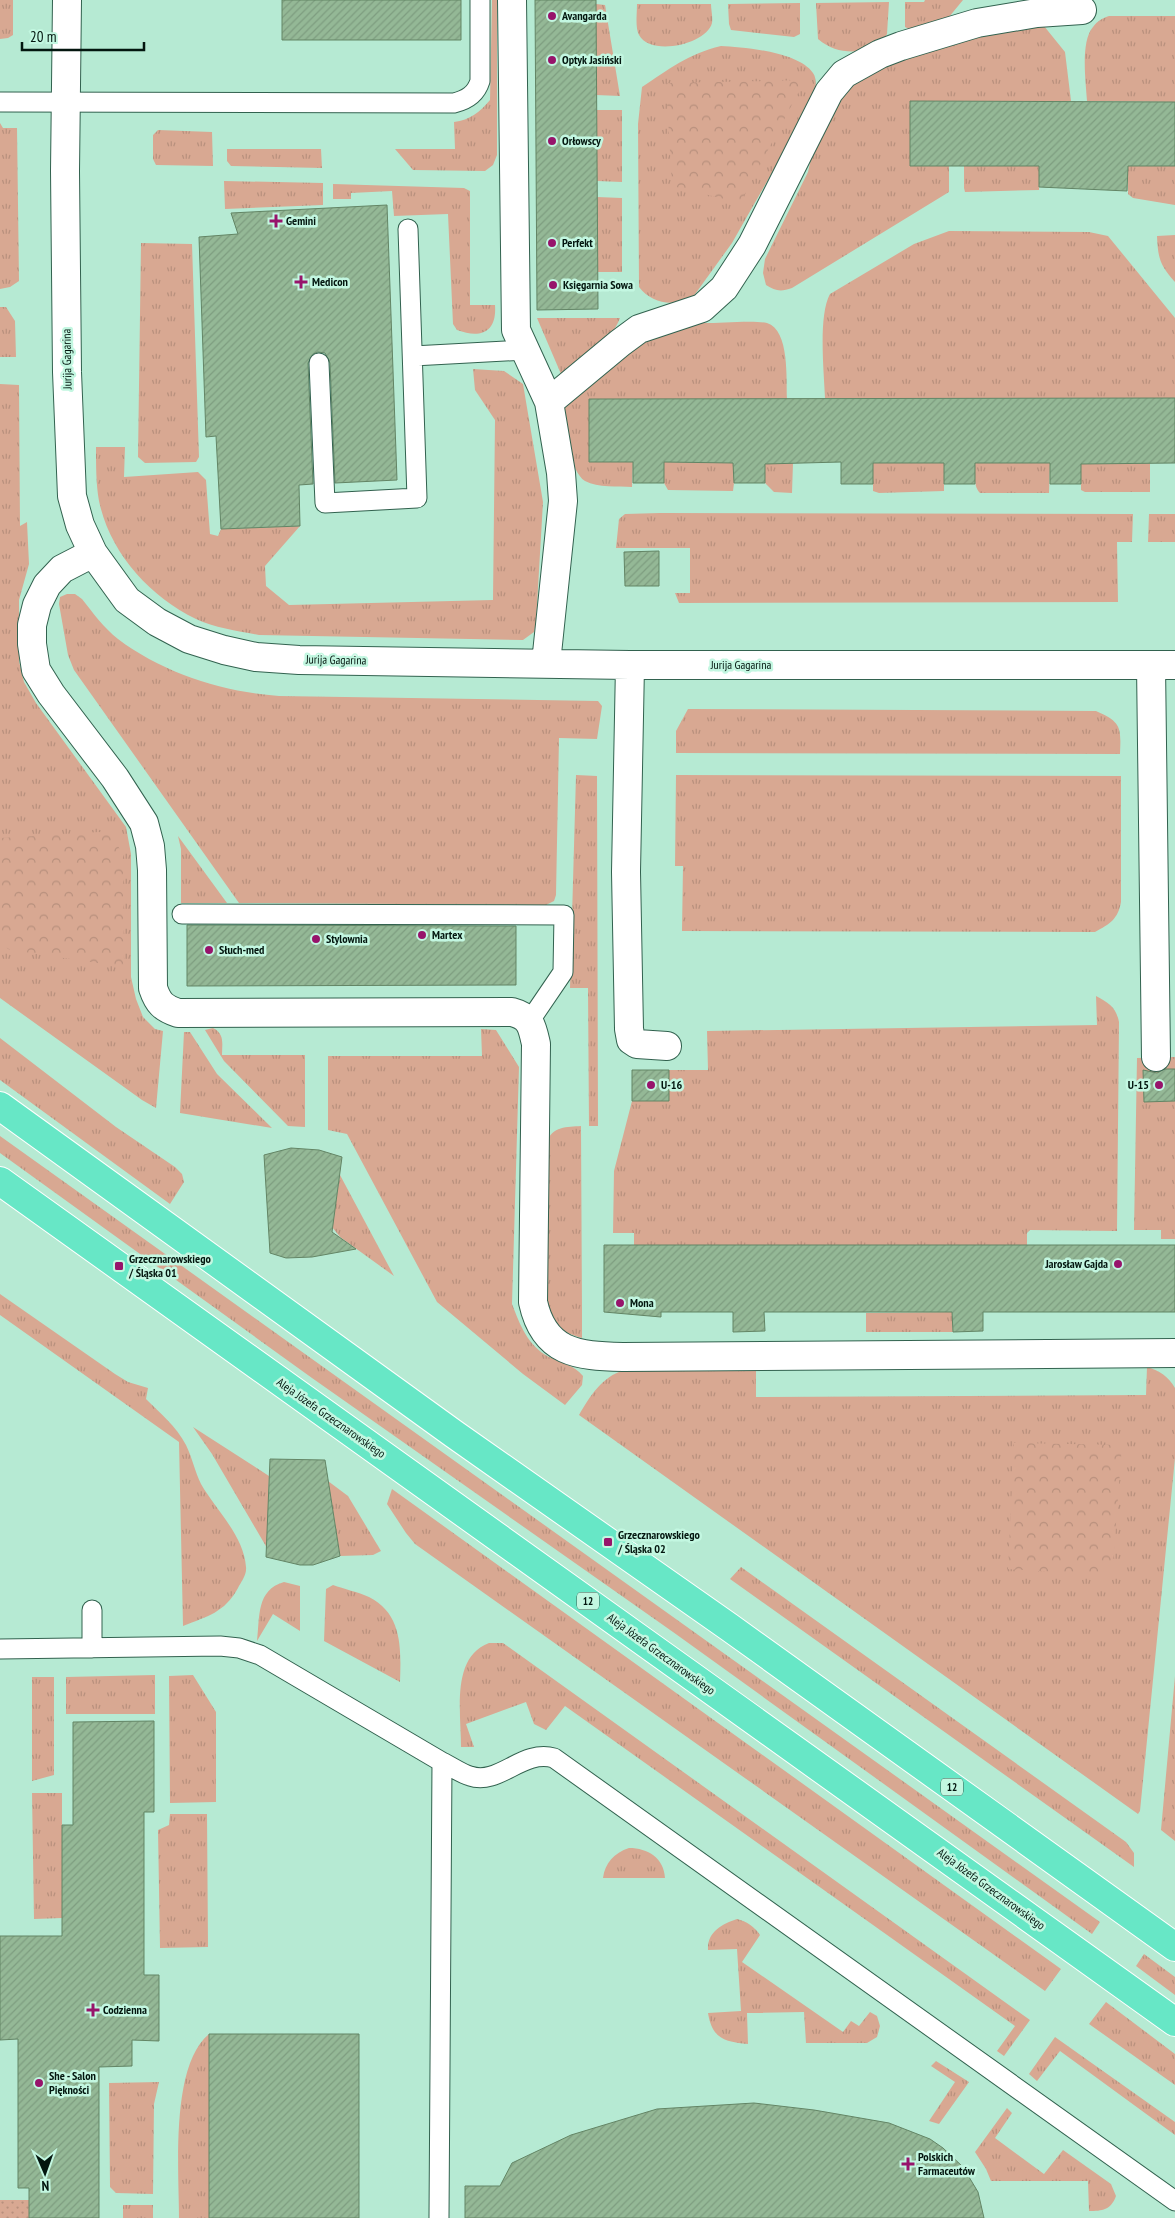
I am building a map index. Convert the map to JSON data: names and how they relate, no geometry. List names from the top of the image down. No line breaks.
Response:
{"streets":{"main road":["Aleja Józefa Grzecznarowskiego","12"],"street":["Jurija Gagarina"]},"places":{"other":["Avangarda","Optyk Jasiński","Orłowscy","Perfekt","Księgarnia Sowa","Martex","Stylownia","Słuch-med","U-16","U-15","Jarosław Gajda","Mona","She - Salon Piękności"],"health":["Gemini","Medicon","Codzienna","Polskich Farmaceutów"],"transit":["Grzecznarowskiego / Śląska 01","Grzecznarowskiego / Śląska 02"]},"scale_bar":"20 m","north":"bottom"}
